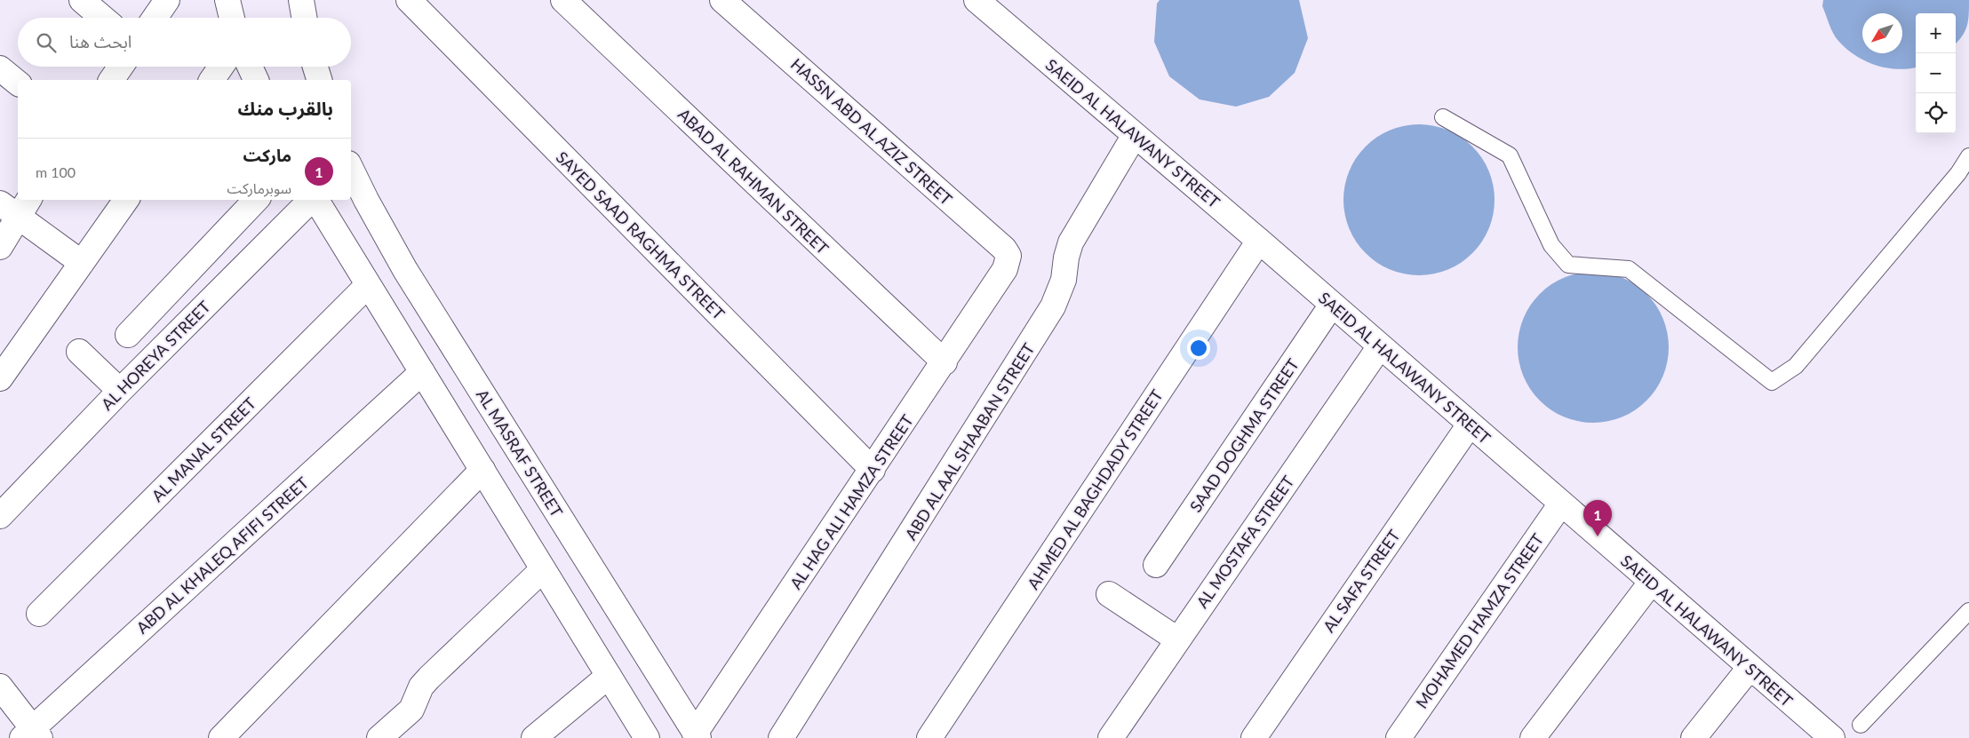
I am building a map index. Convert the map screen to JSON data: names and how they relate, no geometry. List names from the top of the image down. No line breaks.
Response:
{"streets":{"street":["HASSN ABD AL AZIZ STREET","SAEID AL HALAWANY STREET","ABAD AL RAHMAN STREET","SAYED SAAD RAGHMA STREET","AL HOREYA STREET","SAAD DOGHMA STREET","ABD AL AAL SHAABAN STREET","AL MANAL STREET","AL MASRAF STREET","AHMED AL BAGHDADY STREET","AL HAG ALI HAMZA STREET","AL MOSTAFA STREET","ABD AL KHALEQ AFIFI STREET","AL SAFA STREET","MOHAMED HAMZA STREET"]},"crossings":[["HASSN ABD AL AZIZ STREET","AL HAG ALI HAMZA STREET"],["SAEID AL HALAWANY STREET","SAAD DOGHMA STREET"],["SAEID AL HALAWANY STREET","ABD AL AAL SHAABAN STREET"],["SAEID AL HALAWANY STREET","AHMED AL BAGHDADY STREET"],["SAEID AL HALAWANY STREET","AL MOSTAFA STREET"],["SAEID AL HALAWANY STREET","AL SAFA STREET"],["SAEID AL HALAWANY STREET","MOHAMED HAMZA STREET"],["ABAD AL RAHMAN STREET","AL HAG ALI HAMZA STREET"],["SAYED SAAD RAGHMA STREET","AL HAG ALI HAMZA STREET"],["AL MASRAF STREET","AL HAG ALI HAMZA STREET"]],"north":"bottom left","page":{"map_buttons":["+","−"],"search":"ابحث هنا","heading":"بالقرب منك","list":[{"mark":"1","name":"ماركت","note":"سوبرماركت","value":"100 m"}],"pins":"1"}}
